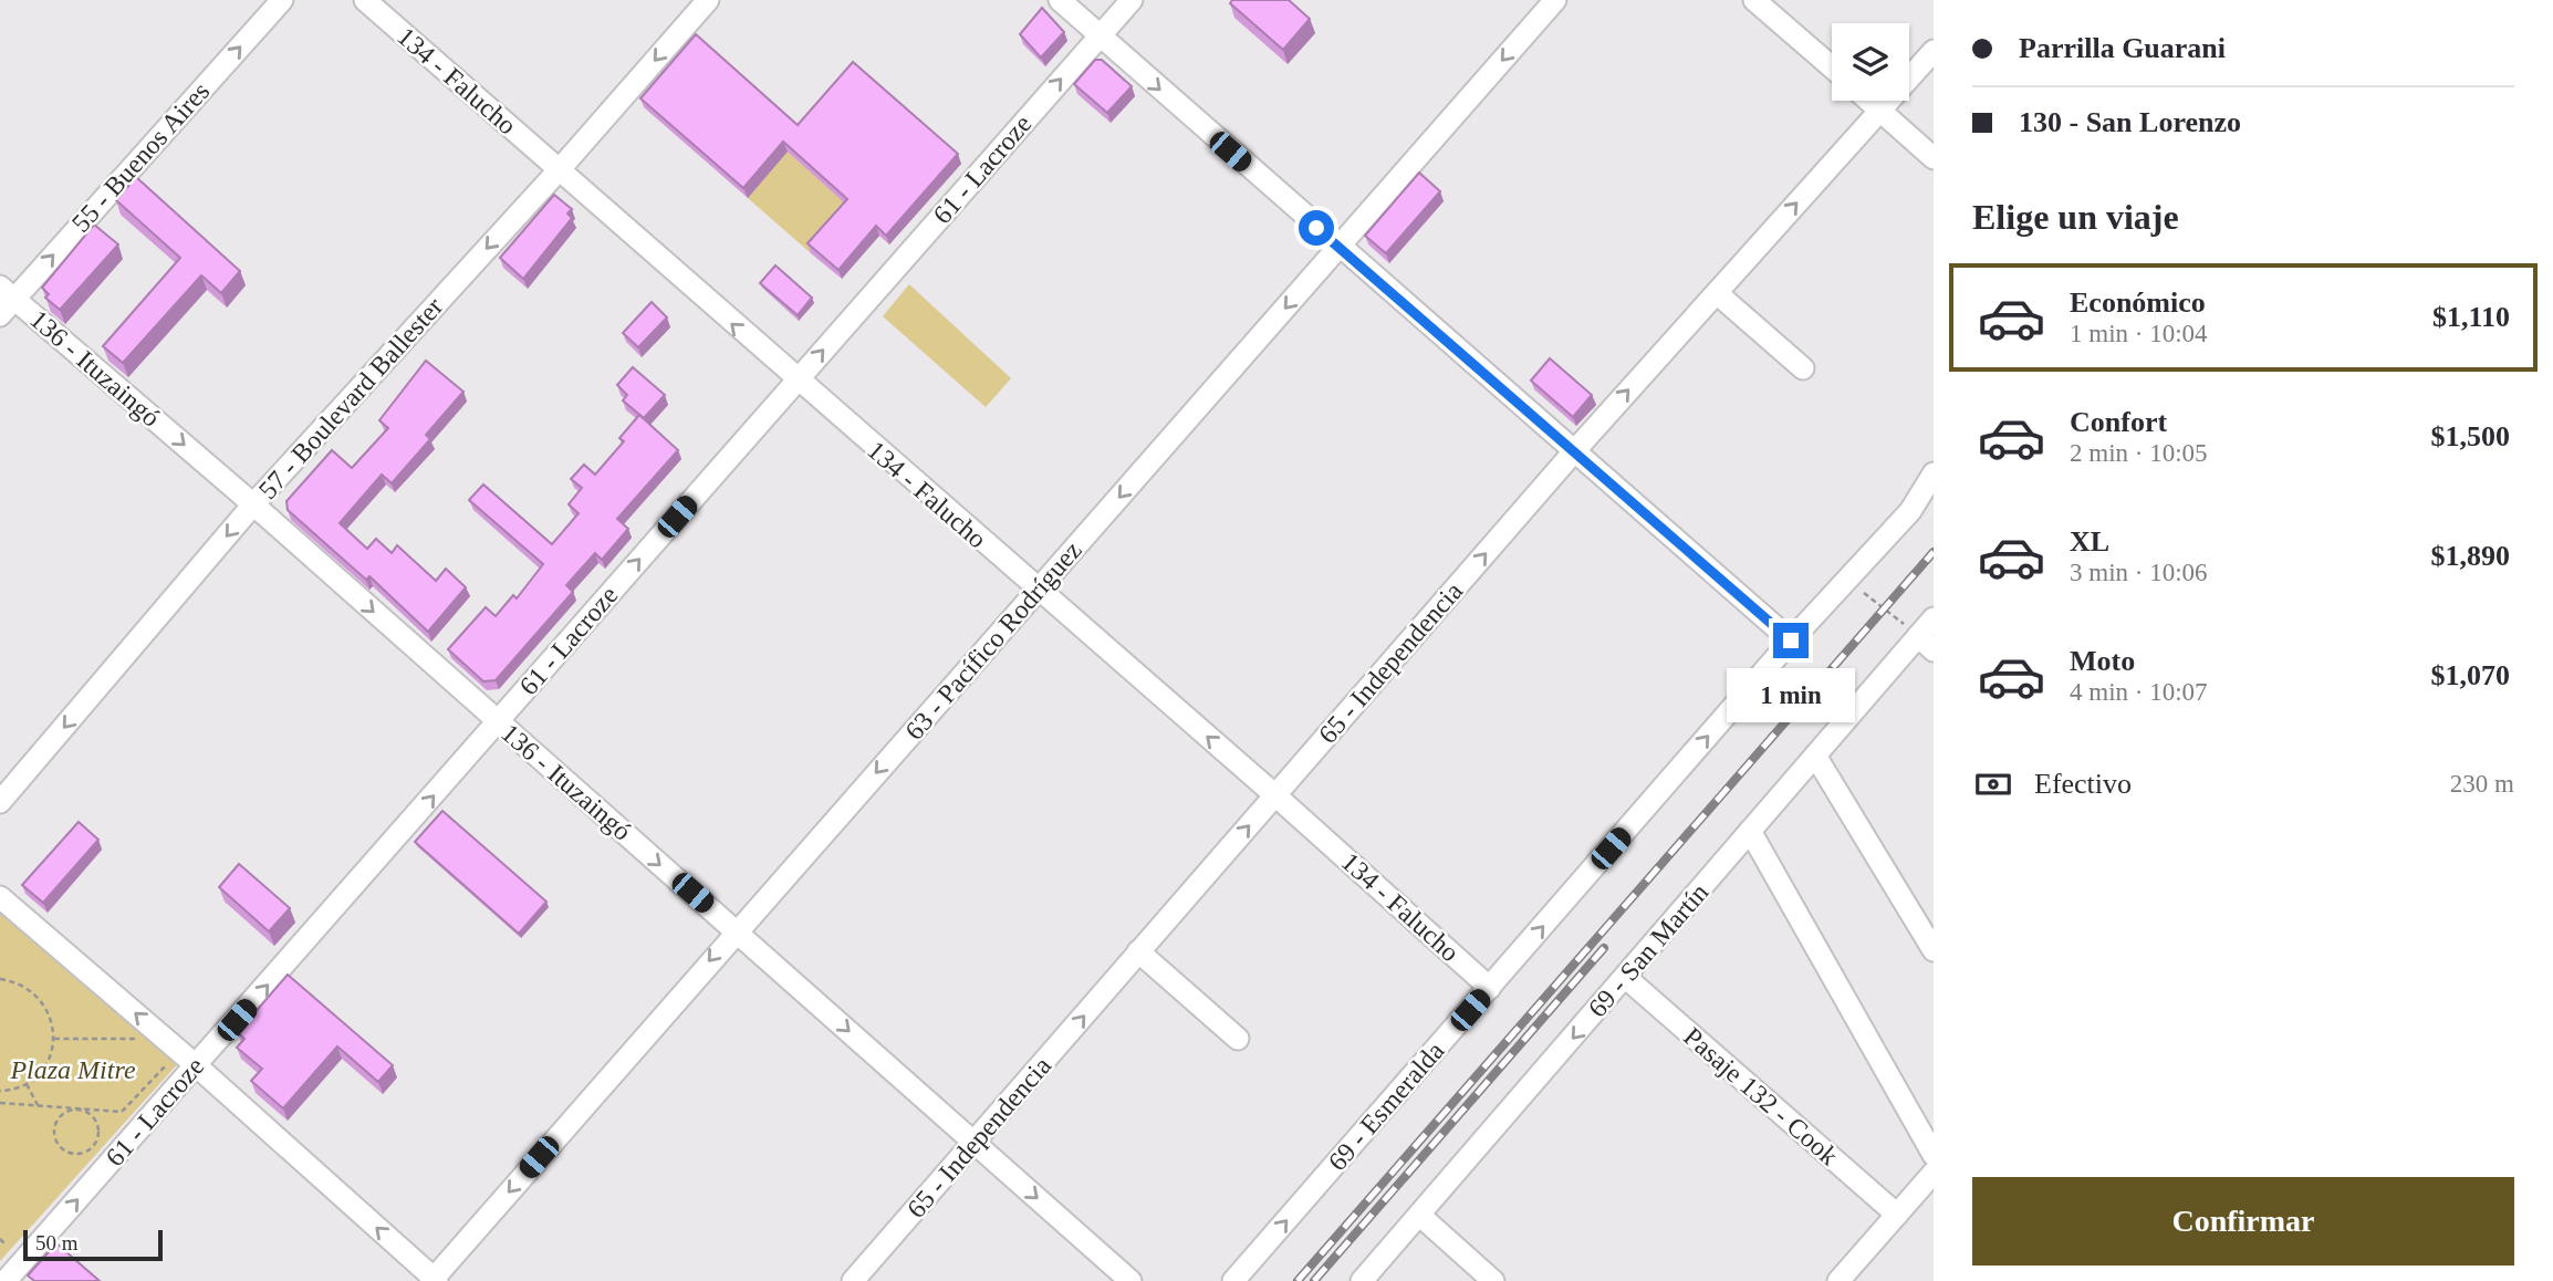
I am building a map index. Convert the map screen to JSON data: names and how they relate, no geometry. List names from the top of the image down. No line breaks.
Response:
{"streets":{"street":["134 - Falucho","55 - Buenos Aires","61 - Lacroze","136 - Ituzaingó","57 - Boulevard Ballester","63 - Pacífico Rodríguez","65 - Independencia","69 - San Martín","Pasaje 132 - Cook","69 - Esmeralda"]},"crossings":[["134 - Falucho","61 - Lacroze"],["134 - Falucho","57 - Boulevard Ballester"],["134 - Falucho","63 - Pacífico Rodríguez"],["134 - Falucho","65 - Independencia"],["134 - Falucho","69 - Esmeralda"],["55 - Buenos Aires","136 - Ituzaingó"],["61 - Lacroze","136 - Ituzaingó"],["136 - Ituzaingó","57 - Boulevard Ballester"],["136 - Ituzaingó","63 - Pacífico Rodríguez"],["136 - Ituzaingó","65 - Independencia"],["69 - San Martín","Pasaje 132 - Cook"]],"one_way":["134 - Falucho","55 - Buenos Aires","61 - Lacroze","136 - Ituzaingó","57 - Boulevard Ballester","63 - Pacífico Rodríguez","65 - Independencia","69 - San Martín","69 - Esmeralda"],"parks":["Plaza Mitre"],"scale_bar":"50 m","page":{"banner":["Parrilla Guarani","130 - San Lorenzo"],"heading":"Elige un viaje","list":[{"name":"Económico","note":"1 min · 10:04","value":"$1,110"},{"name":"Confort","note":"2 min · 10:05","value":"$1,500"},{"name":"XL","note":"3 min · 10:06","value":"$1,890"},{"name":"Moto","note":"4 min · 10:07","value":"$1,070"}],"bubble":"1 min","pay":["Efectivo","230 m"],"buttons":"Confirmar","scale":"50 m"}}
